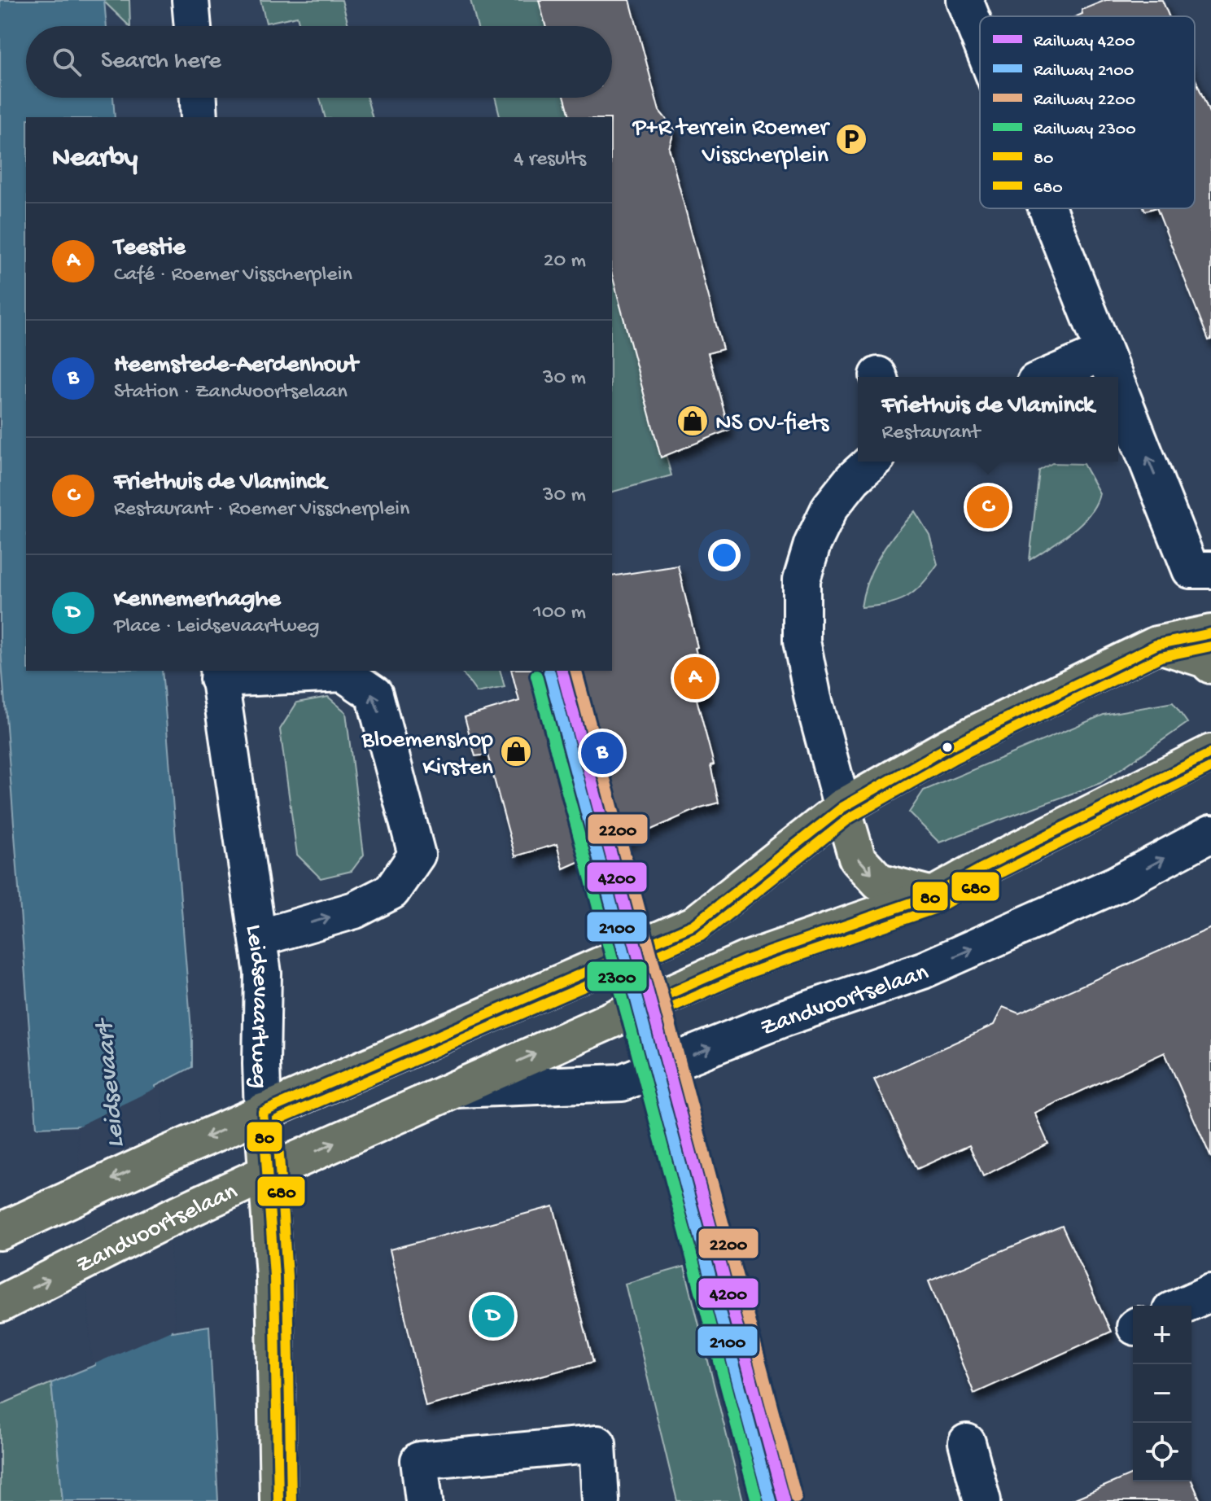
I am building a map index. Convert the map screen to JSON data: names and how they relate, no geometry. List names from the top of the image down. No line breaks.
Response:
{"streets":{"main road":["Zandvoortselaan","Leidsevaartweg"]},"crossings":[["Zandvoortselaan","Leidsevaartweg"]],"water":["Leidsevaart"],"places":{"parking":["P+R terrein Roemer Visscherplein"],"shop":["NS OV-fiets","Bloemenshop Kirsten"]},"lines":["transit line 80","transit line 680","rail line 4200","rail line 2200","rail line 2100","rail line 2300"],"legend":["Railway 4200","Railway 2100","Railway 2200","Railway 2300","80","680"],"page":{"search":"Search here","heading":["Nearby","4 results"],"list":[{"mark":"A","name":"Teestie","note":"Café · Roemer Visscherplein","value":"20 m"},{"mark":"B","name":"Heemstede-Aerdenhout","note":"Station · Zandvoortselaan","value":"30 m"},{"mark":"C","name":"Friethuis de Vlaminck","note":"Restaurant · Roemer Visscherplein","value":"30 m"},{"mark":"D","name":"Kennemerhaghe","note":"Place · Leidsevaartweg","value":"100 m"}],"popup":["Friethuis de Vlaminck","Restaurant"],"pins":["C","A","B","D"],"map_buttons":["+","−"]}}
